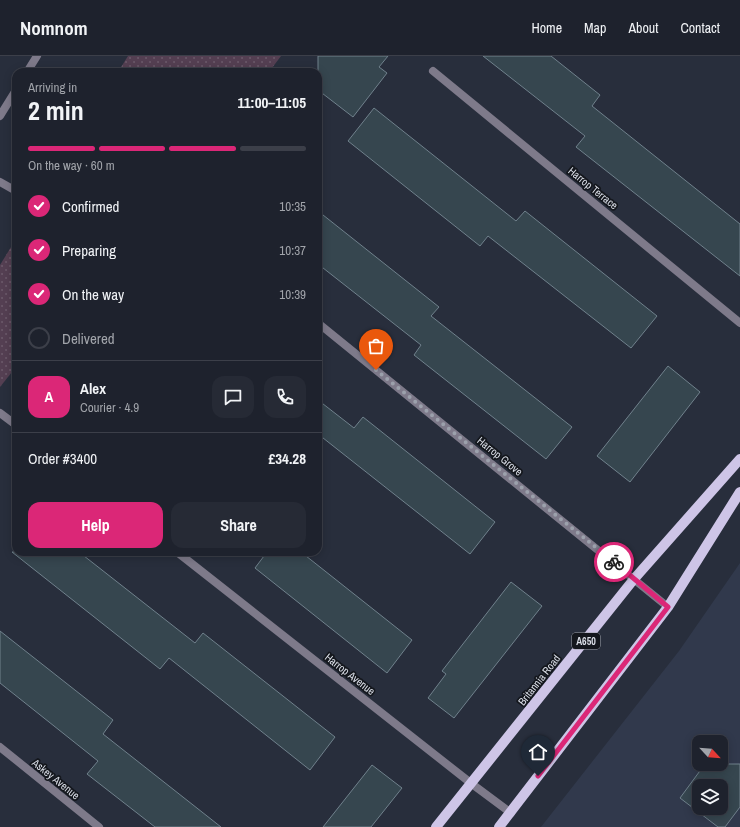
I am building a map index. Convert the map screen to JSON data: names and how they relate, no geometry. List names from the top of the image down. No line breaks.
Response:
{"streets":{"main road":["A650","Britannia Road"],"street":["Harrop Terrace","Harrop Grove","Harrop Avenue","Askey Avenue"]},"crossings":[["Harrop Grove","Britannia Road"],["Harrop Avenue","Britannia Road"]],"north":"bottom right","page":{"header":"Nomnom","nav":["Home","Map","About","Contact"],"heading":["2 min","Arriving in","11:00–11:05"],"panel":["Alex","Courier · 4.9","Order #3400","£34.28"],"bar":"On the way · 60 m","list":[["Confirmed","10:35"],["Preparing","10:37"],["On the way","10:39"],"Delivered"],"round":"A","buttons":["Help","Share"]}}
